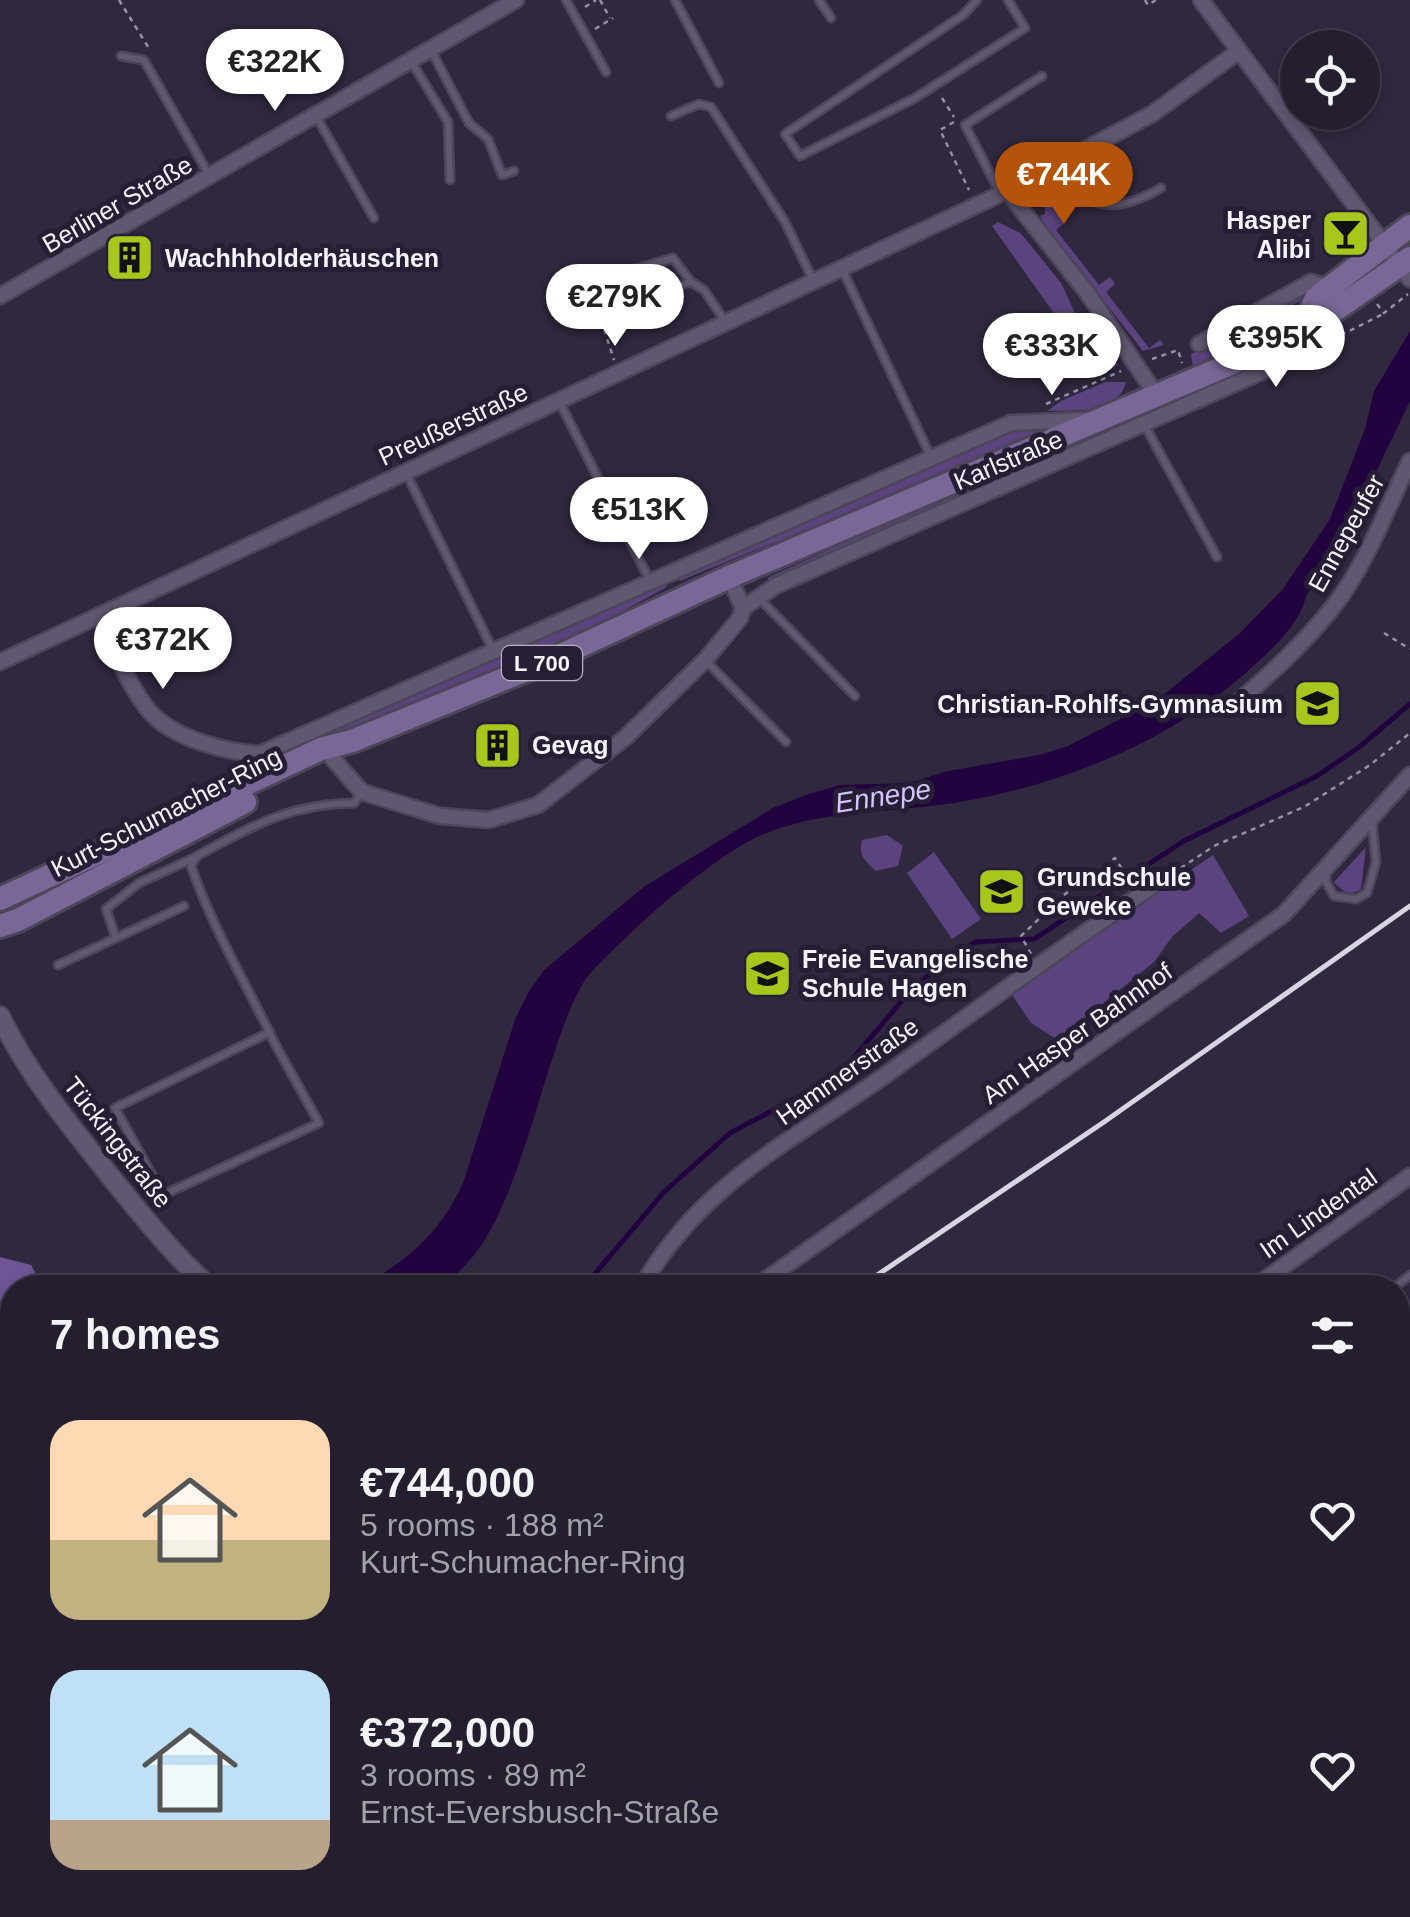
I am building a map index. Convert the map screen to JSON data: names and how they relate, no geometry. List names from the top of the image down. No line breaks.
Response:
{"streets":{"main road":["L 700","Kurt-Schumacher-Ring"],"street":["Berliner Straße","Preußerstraße","Karlstraße","Ennepeufer","Am Hasper Bahnhof","Hammerstraße","Tückingstraße","Im Lindental"]},"crossings":[["Karlstraße","L 700"],["L 700","Kurt-Schumacher-Ring"]],"water":["Ennepe"],"places":{"bar":["Hasper Alibi"],"building":["Wachhholderhäuschen","Gevag"],"school or university":["Christian-Rohlfs-Gymnasium","Grundschule Geweke","Freie Evangelische Schule Hagen"]},"page":{"price":["€322K","€744K","€279K","€395K","€333K","€513K","€372K"],"heading":"7 homes","list":[{"name":"€744,000","note":"5 rooms · 188 m² · Kurt-Schumacher-Ring"},{"name":"€372,000","note":"3 rooms · 89 m² · Ernst-Eversbusch-Straße"}]}}
